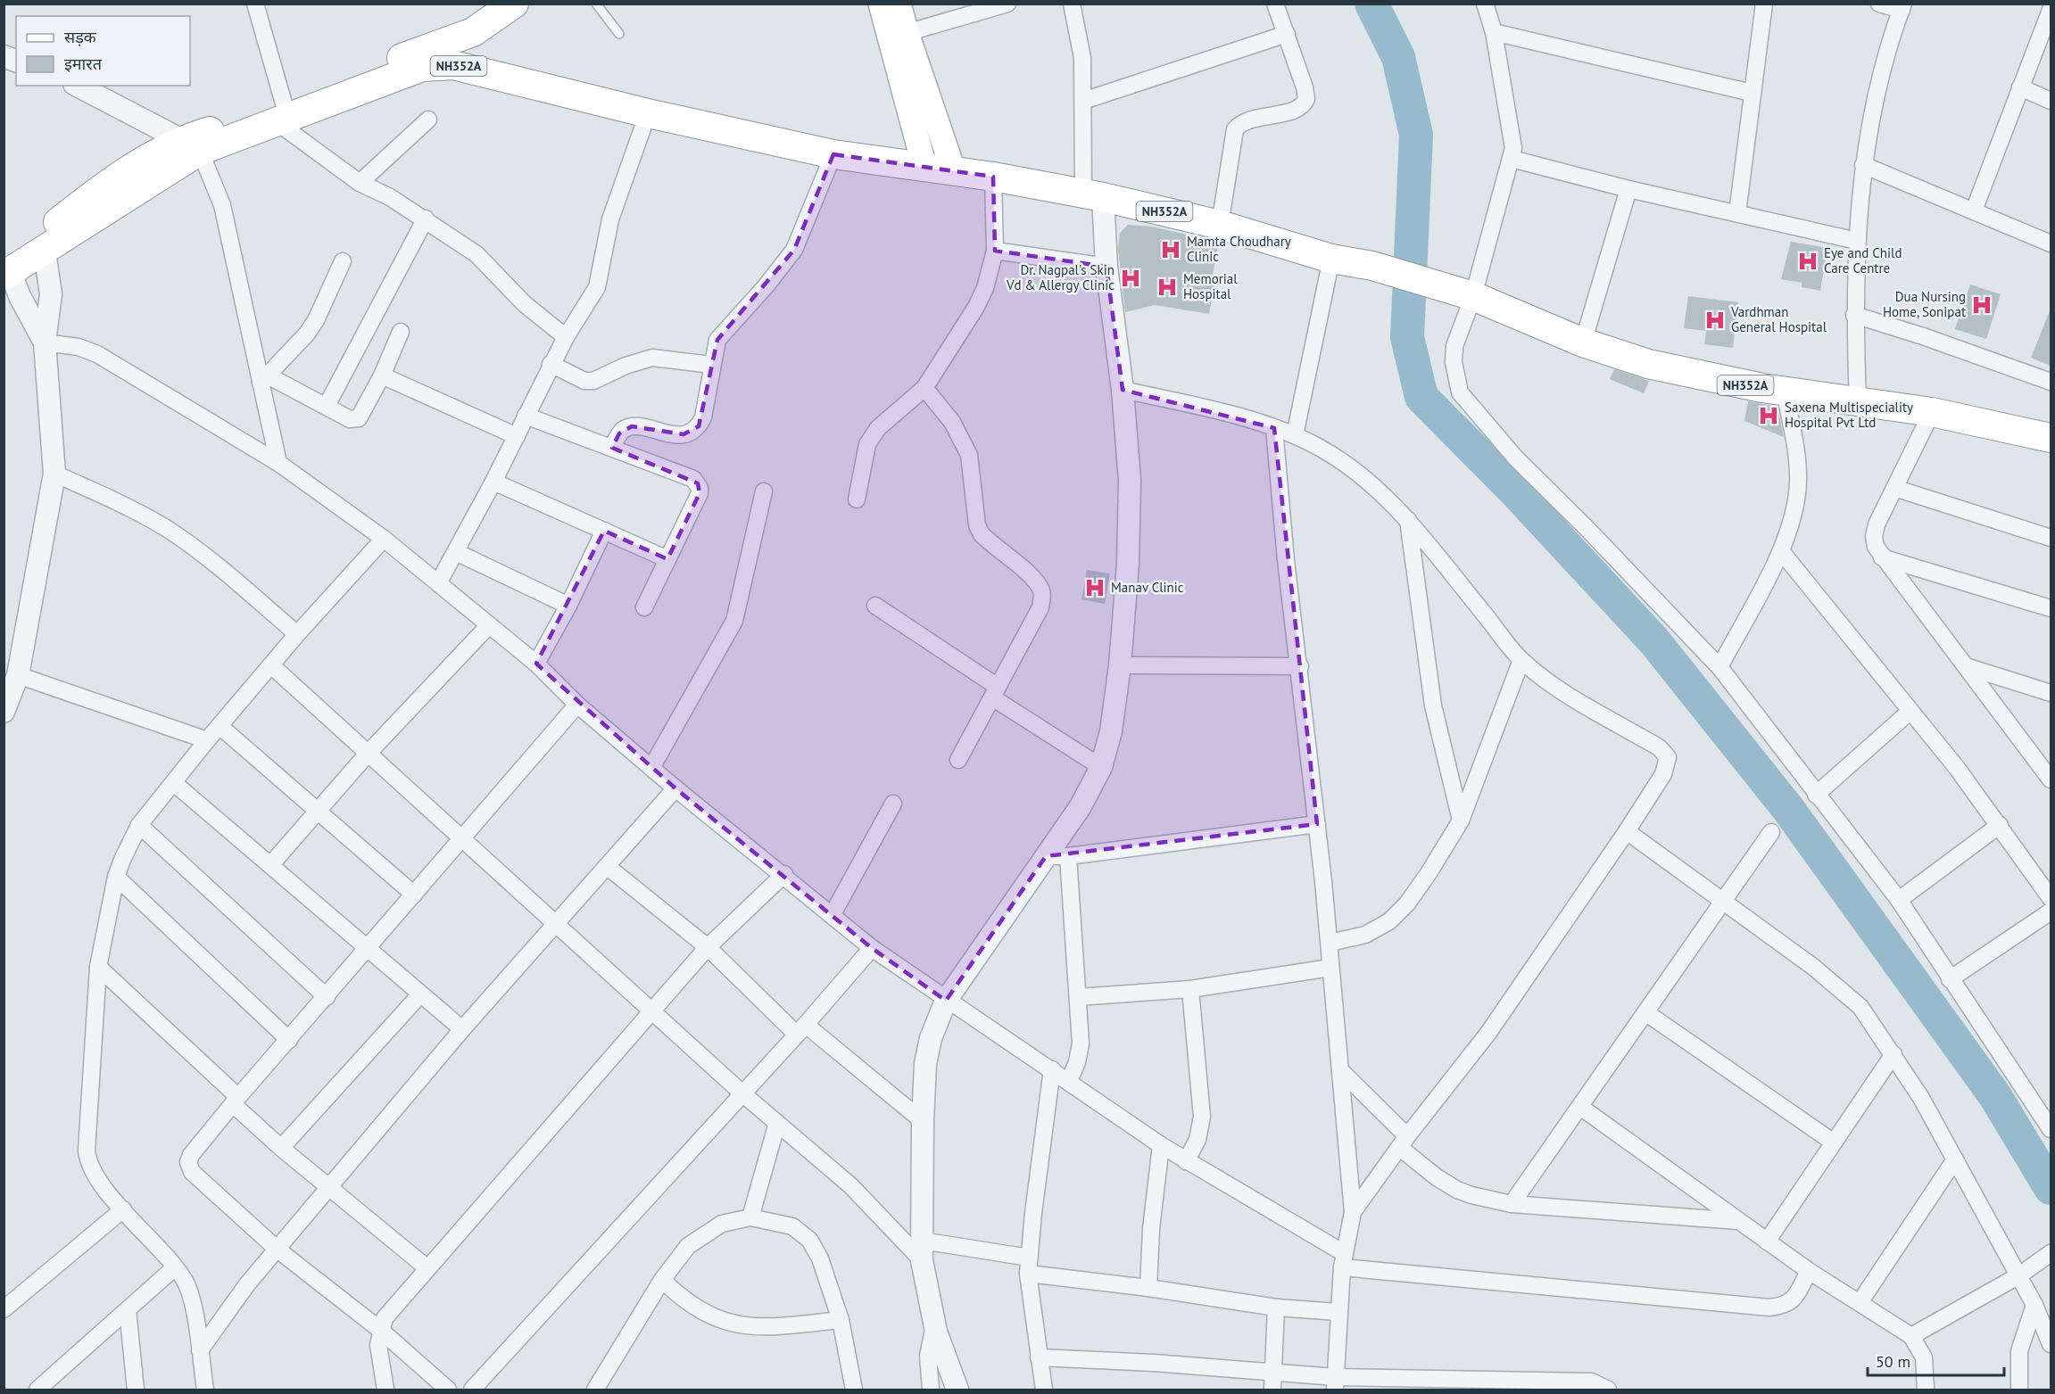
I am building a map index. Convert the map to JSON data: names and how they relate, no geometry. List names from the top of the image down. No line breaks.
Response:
{"streets":{"highway":["NH352A"]},"places":{"hospital":["Mamta Choudhary Clinic","Eye and Child Care Centre","Dr. Nagpal's Skin Vd & Allergy Clinic","Memorial Hospital","Dua Nursing Home, Sonipat","Vardhman General Hospital","Saxena Multispeciality Hospital Pvt Ltd","Manav Clinic"]},"legend":["सड़क","इमारत"],"scale_bar":"50 m"}
